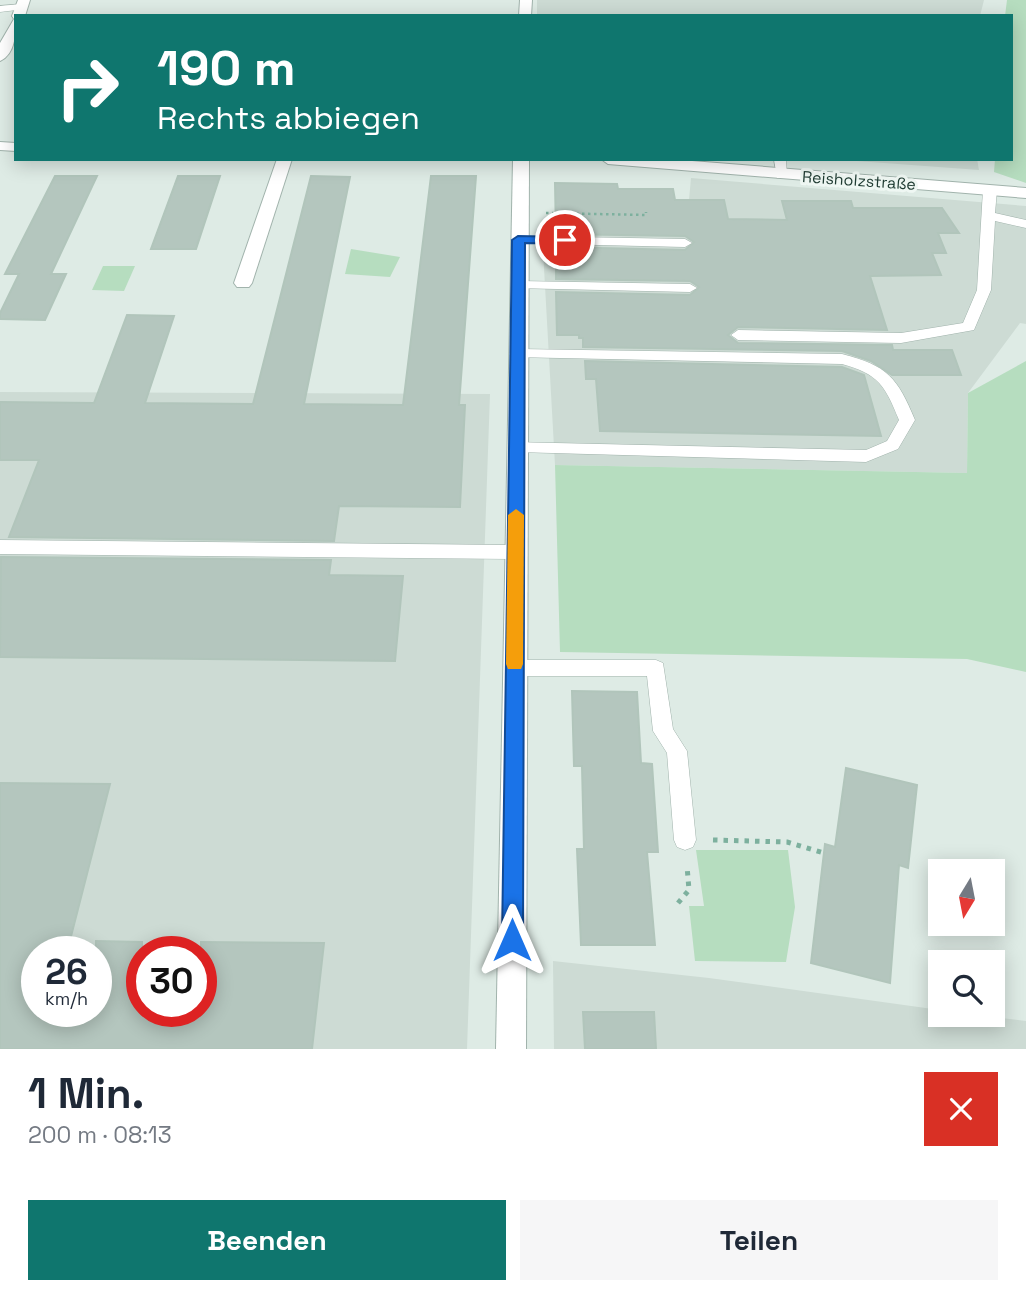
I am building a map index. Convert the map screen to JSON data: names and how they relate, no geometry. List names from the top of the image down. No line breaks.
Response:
{"streets":{"street":["Reisholzstraße"]},"north":"bottom","page":{"turn":["190 m","Rechts abbiegen"],"speed":"26 km/h","limit":"30","heading":["1 Min.","200 m · 08:13"],"buttons":["Beenden","Teilen"]}}
